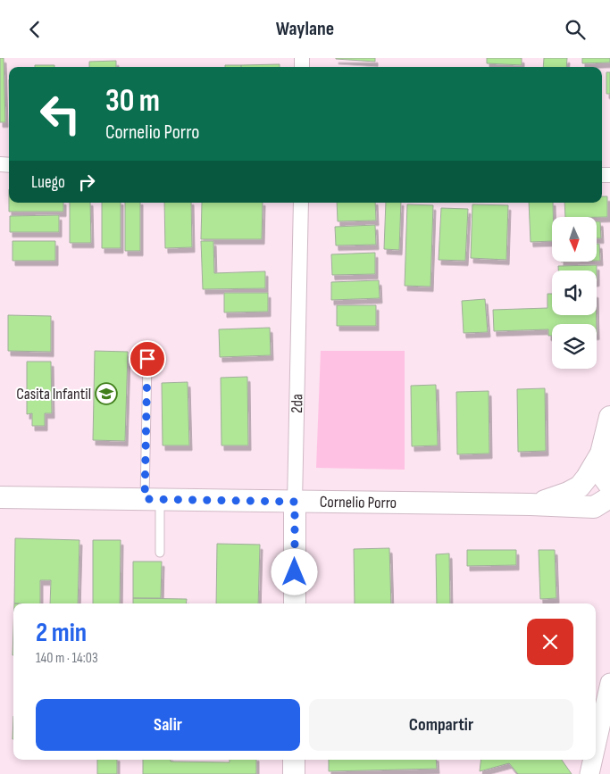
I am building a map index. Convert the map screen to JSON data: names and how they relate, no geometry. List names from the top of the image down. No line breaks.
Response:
{"streets":{"main road":["2da","Cornelio Porro"]},"crossings":[["2da","Cornelio Porro"]],"places":{"school or university":["Casita Infantil"]},"north":"bottom","page":{"header":"Waylane","turn":["30 m","Cornelio Porro"],"then":"Luego","heading":["2 min","140 m · 14:03"],"buttons":["Salir","Compartir"]}}
